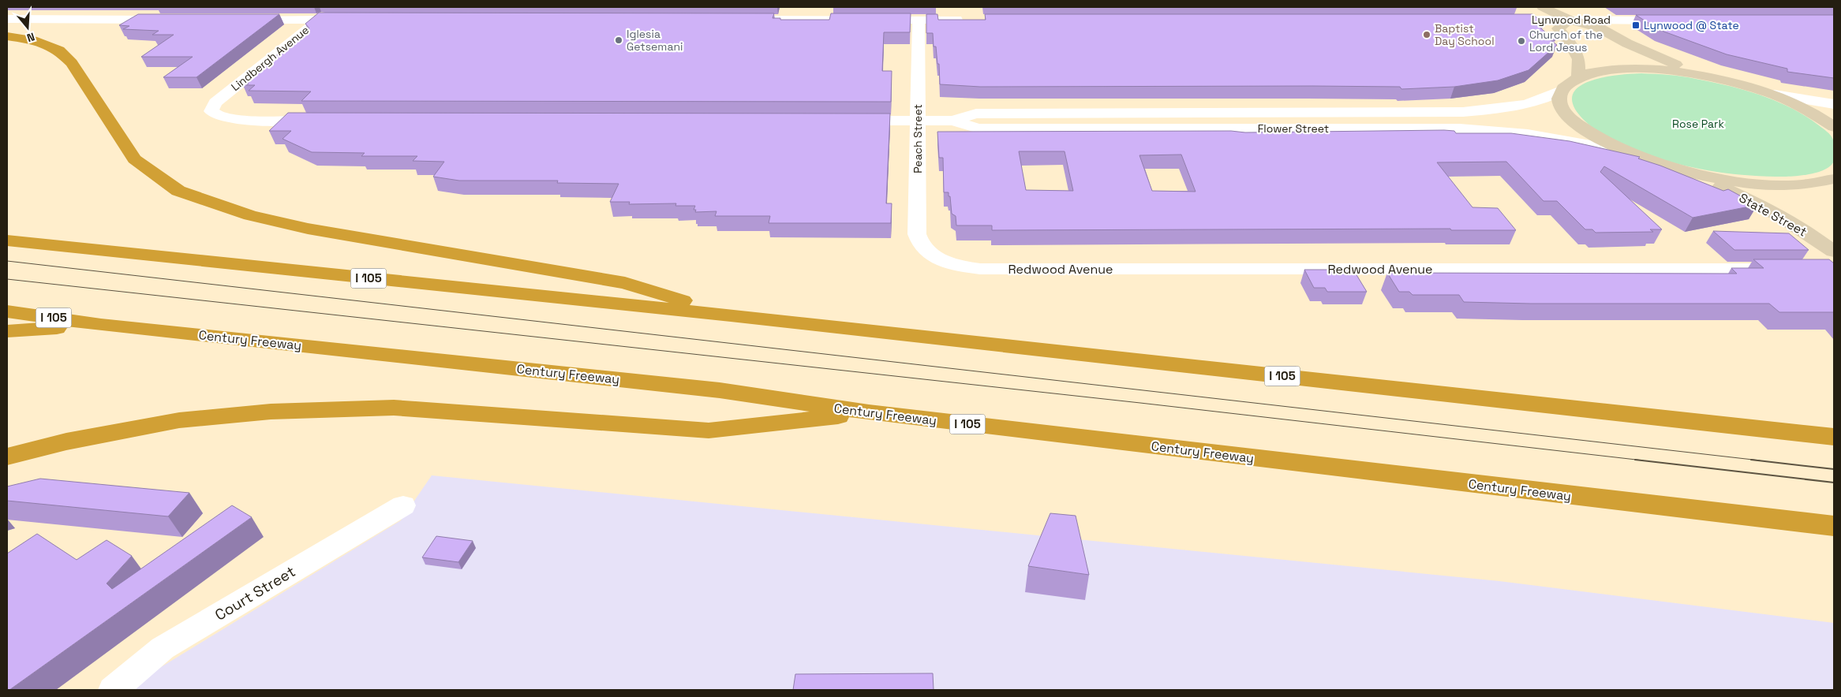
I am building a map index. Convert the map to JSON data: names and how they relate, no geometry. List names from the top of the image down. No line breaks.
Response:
{"streets":{"highway":["I 105","Century Freeway"],"main road":["State Street"],"street":["Lynwood Road","Lindbergh Avenue","Flower Street","Peach Street","Redwood Avenue","Court Street"]},"crossings":[["Flower Street","Peach Street"],["Peach Street","Redwood Avenue"]],"parks":["Rose Park"],"places":{"transit":["Lynwood @ State"],"other":["Baptist Day School","Iglesia Getsemani","Church of the Lord Jesus"]},"north":"bottom"}
